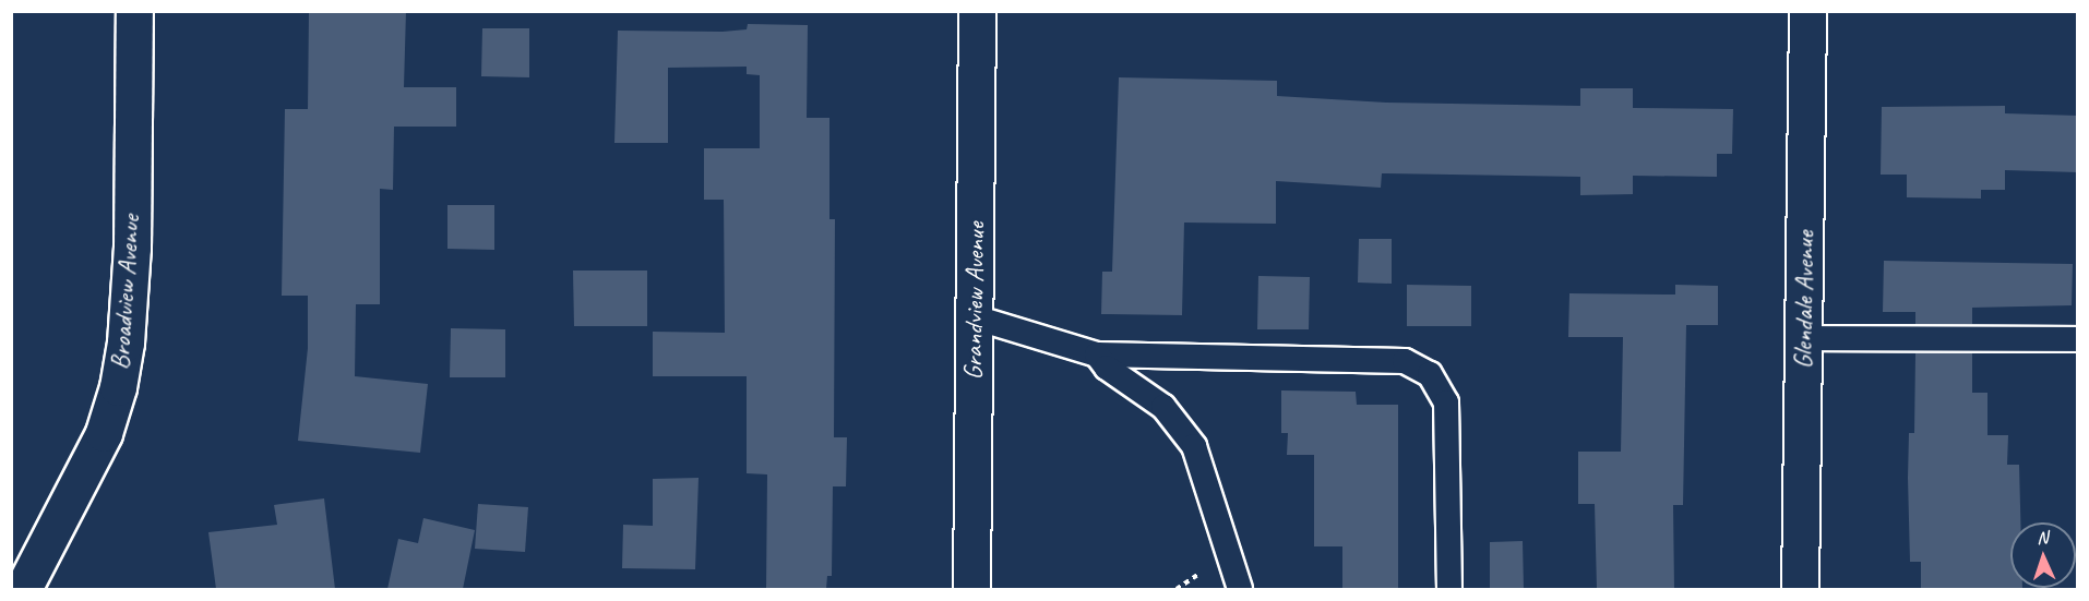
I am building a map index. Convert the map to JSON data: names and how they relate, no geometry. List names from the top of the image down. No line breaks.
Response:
{"streets":{"street":["Broadview Avenue","Glendale Avenue","Grandview Avenue"]},"north":"top"}
